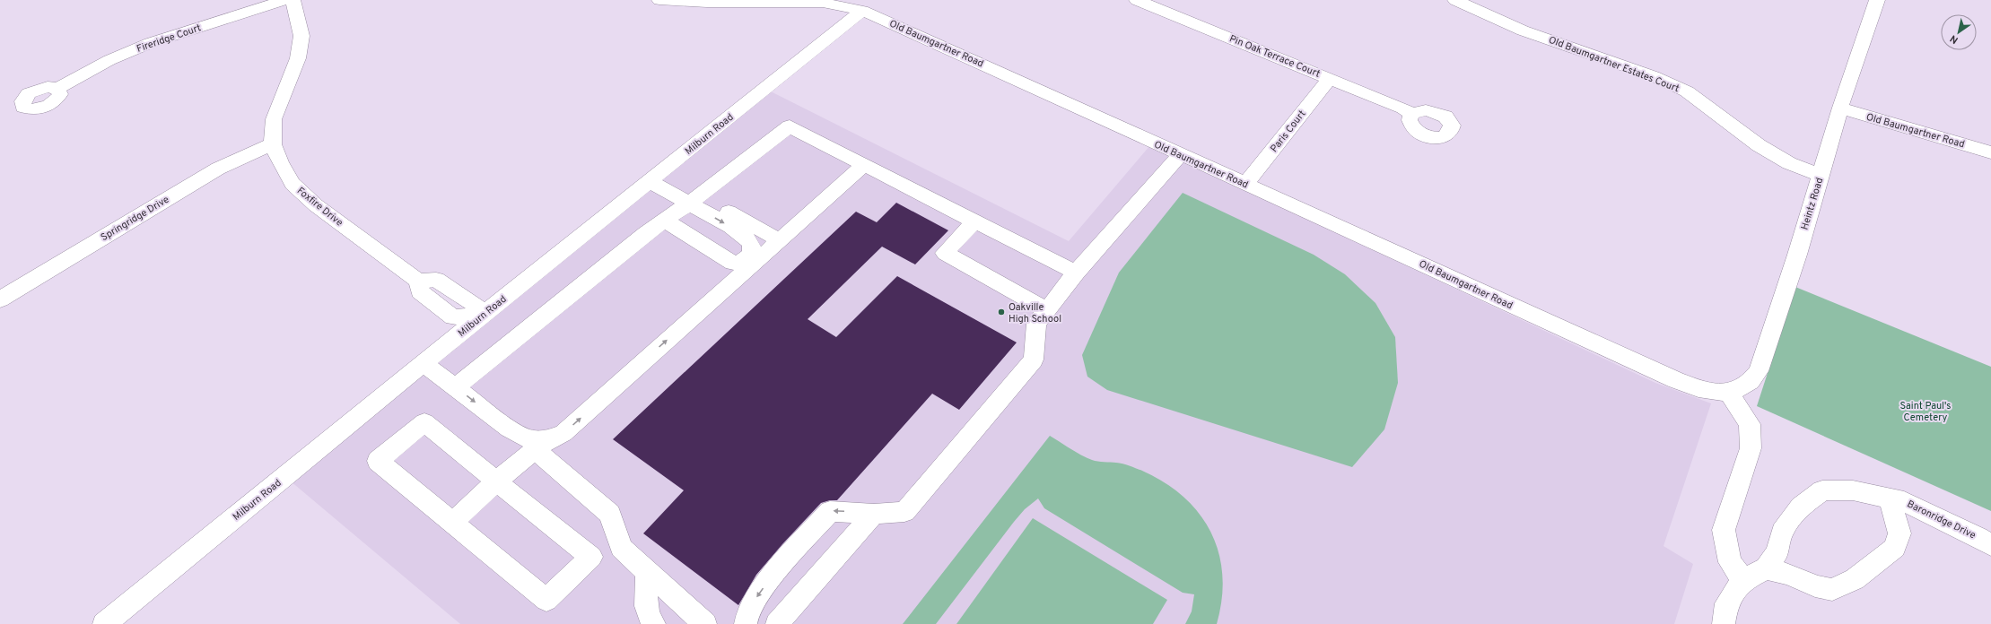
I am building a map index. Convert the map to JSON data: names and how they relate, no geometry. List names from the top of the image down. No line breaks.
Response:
{"streets":{"street":["Fireridge Court","Old Baumgartner Road","Pin Oak Terrace Court","Old Baumgartner Estates Court","Paris Court","Milburn Road","Heintz Road","Foxfire Drive","Springridge Drive","Baronridge Drive"]},"crossings":[["Old Baumgartner Road","Paris Court"],["Old Baumgartner Road","Milburn Road"],["Old Baumgartner Road","Heintz Road"],["Pin Oak Terrace Court","Paris Court"],["Old Baumgartner Estates Court","Heintz Road"],["Milburn Road","Foxfire Drive"],["Foxfire Drive","Springridge Drive"]],"parks":["Saint Paul's Cemetery"],"places":["Oakville High School"],"north":"bottom left"}
